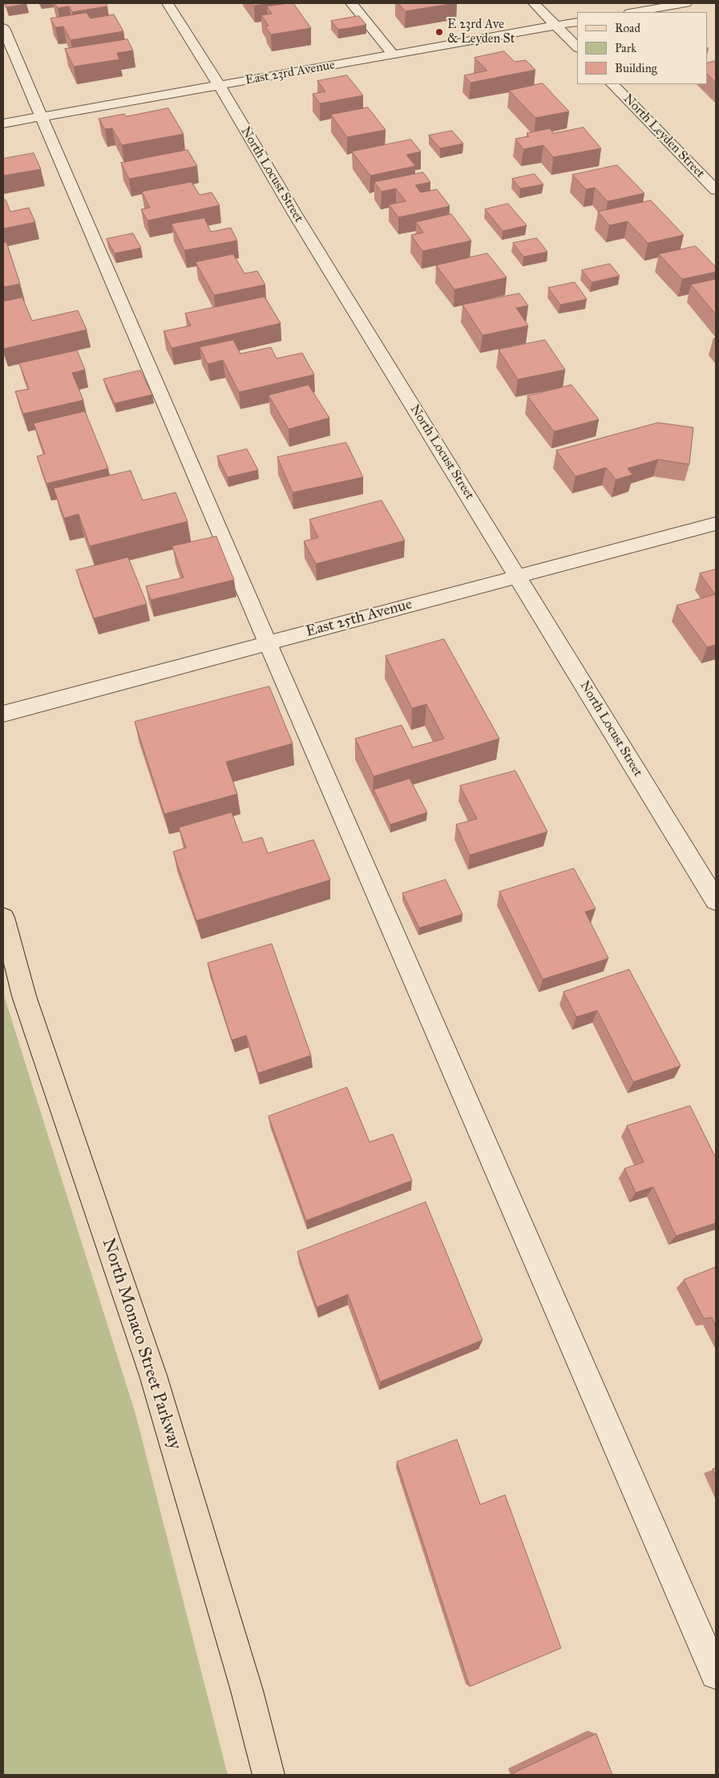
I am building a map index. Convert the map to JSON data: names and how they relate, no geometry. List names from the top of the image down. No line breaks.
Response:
{"streets":{"main road":["North Monaco Street Parkway"],"street":["East 23rd Avenue","North Leyden Street","North Locust Street","East 25th Avenue"]},"crossings":[["East 23rd Avenue","North Locust Street"],["North Locust Street","East 25th Avenue"]],"places":["E 23rd Ave & Leyden St"],"legend":["Road","Park","Building"]}
